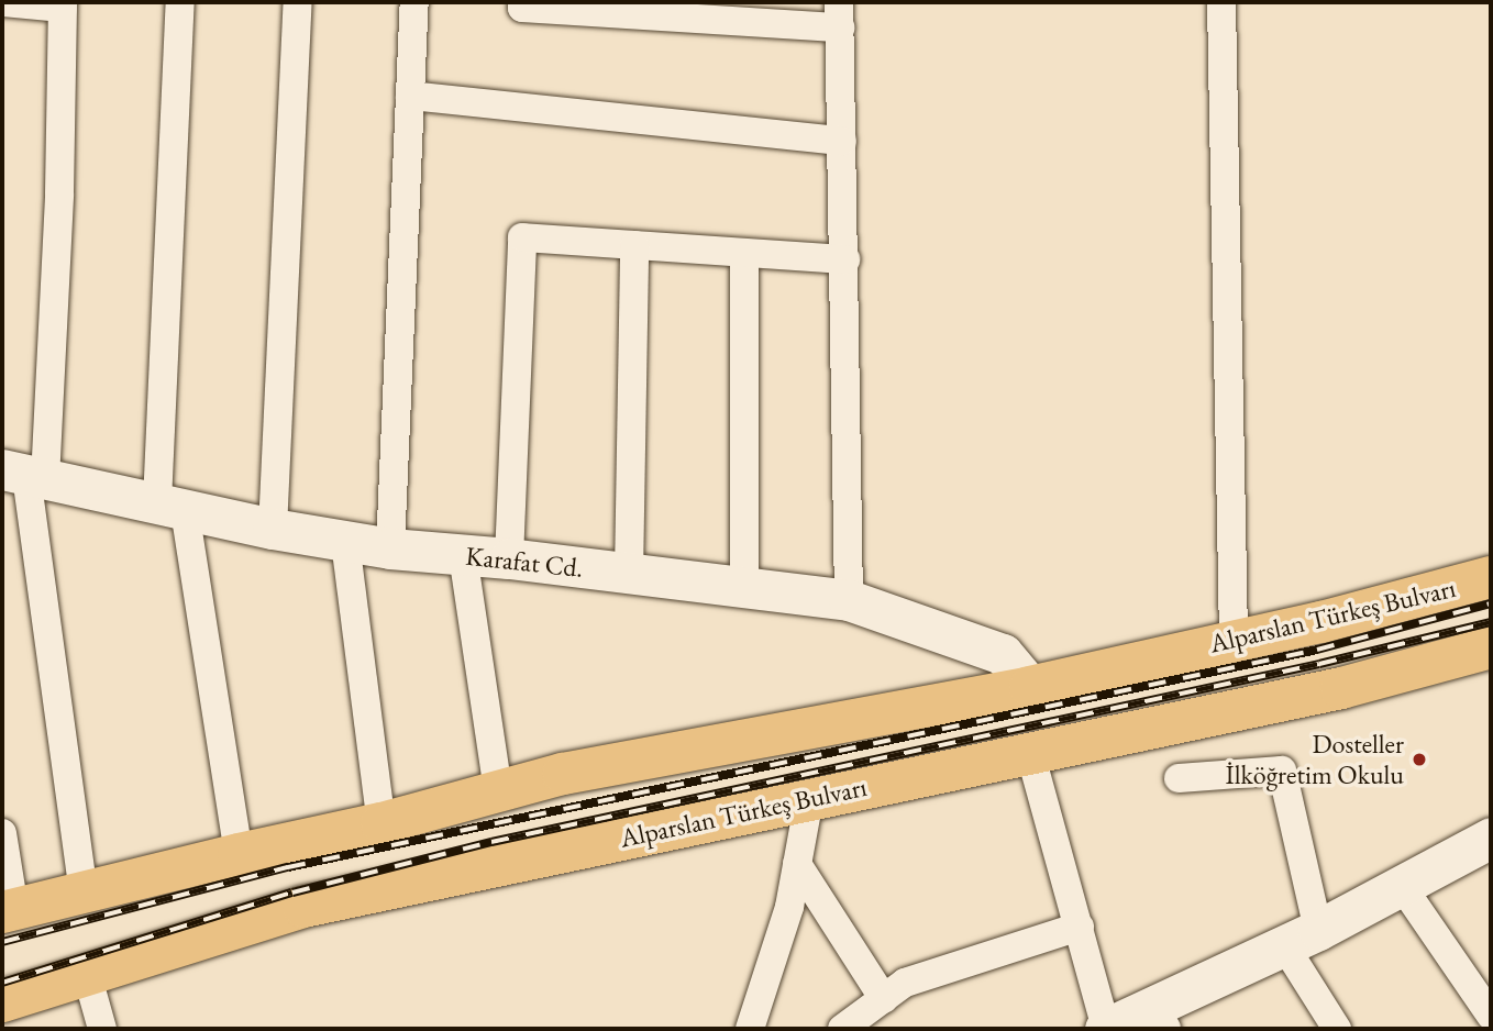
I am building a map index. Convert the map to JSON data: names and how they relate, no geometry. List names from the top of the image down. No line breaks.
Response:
{"streets":{"main road":["Karafat Cd.","Alparslan Türkeş Bulvarı"]},"crossings":[["Karafat Cd.","Alparslan Türkeş Bulvarı"]],"places":["Dosteller İlköğretim Okulu"]}
